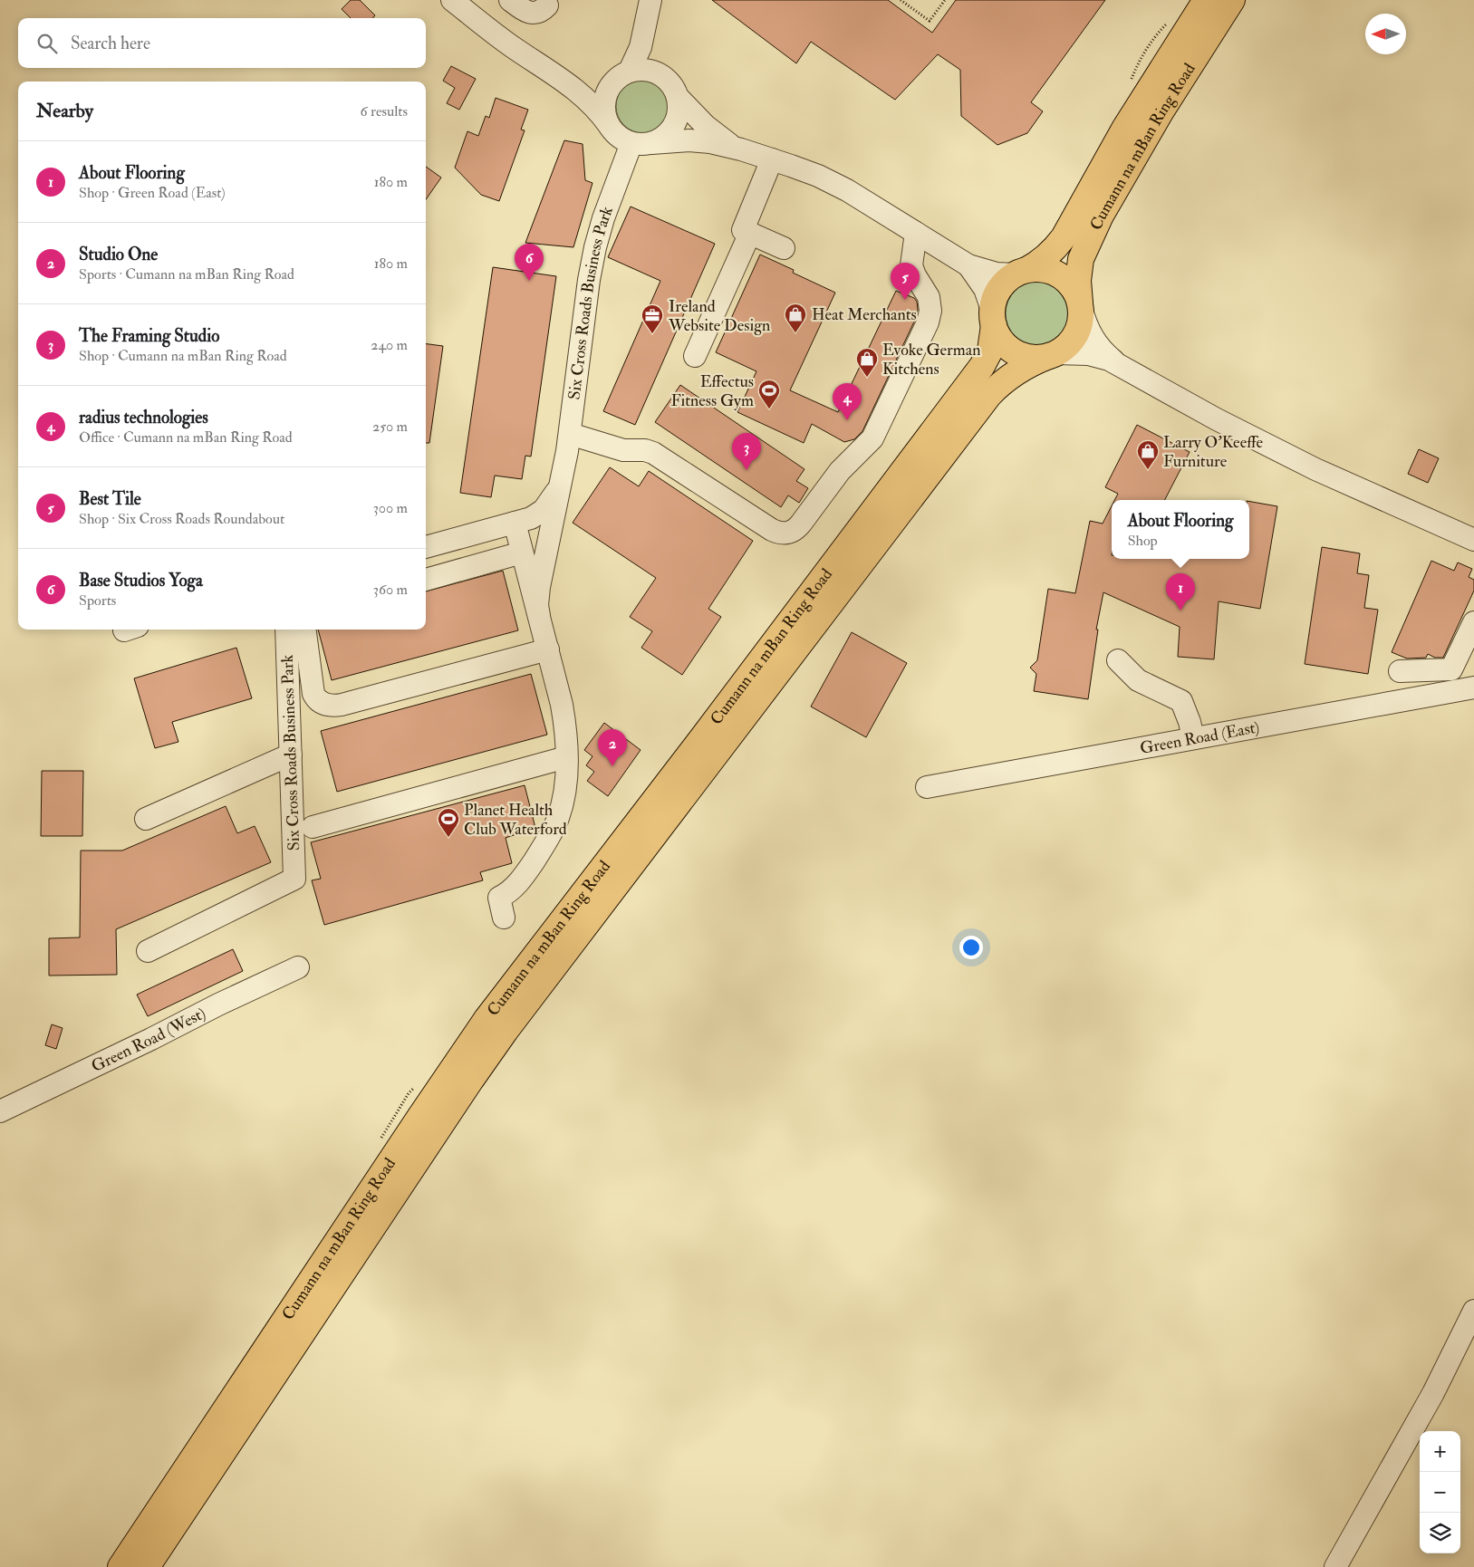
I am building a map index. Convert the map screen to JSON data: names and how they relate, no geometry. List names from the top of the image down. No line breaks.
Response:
{"streets":{"main road":["Cumann na mBan Ring Road"],"street":["Six Cross Roads Business Park","Green Road (East)","Green Road (West)"]},"places":{"shop":["Heat Merchants","Evoke German Kitchens","Larry O'Keeffe Furniture"],"office":["Ireland Website Design"],"sports":["Effectus Fitness Gym","Planet Health Club Waterford"]},"north":"left","page":{"search":"Search here","heading":["Nearby","6 results"],"list":[{"mark":"1","name":"About Flooring","note":"Shop · Green Road (East)","value":"180 m"},{"mark":"2","name":"Studio One","note":"Sports · Cumann na mBan Ring Road","value":"180 m"},{"mark":"3","name":"The Framing Studio","note":"Shop · Cumann na mBan Ring Road","value":"240 m"},{"mark":"4","name":"radius technologies","note":"Office · Cumann na mBan Ring Road","value":"250 m"},{"mark":"5","name":"Best Tile","note":"Shop · Six Cross Roads Roundabout","value":"300 m"},{"mark":"6","name":"Base Studios Yoga","note":"Sports","value":"360 m"}],"pins":["6","5","4","3","1","2"],"popup":["About Flooring","Shop"],"map_buttons":["+","−"]}}
